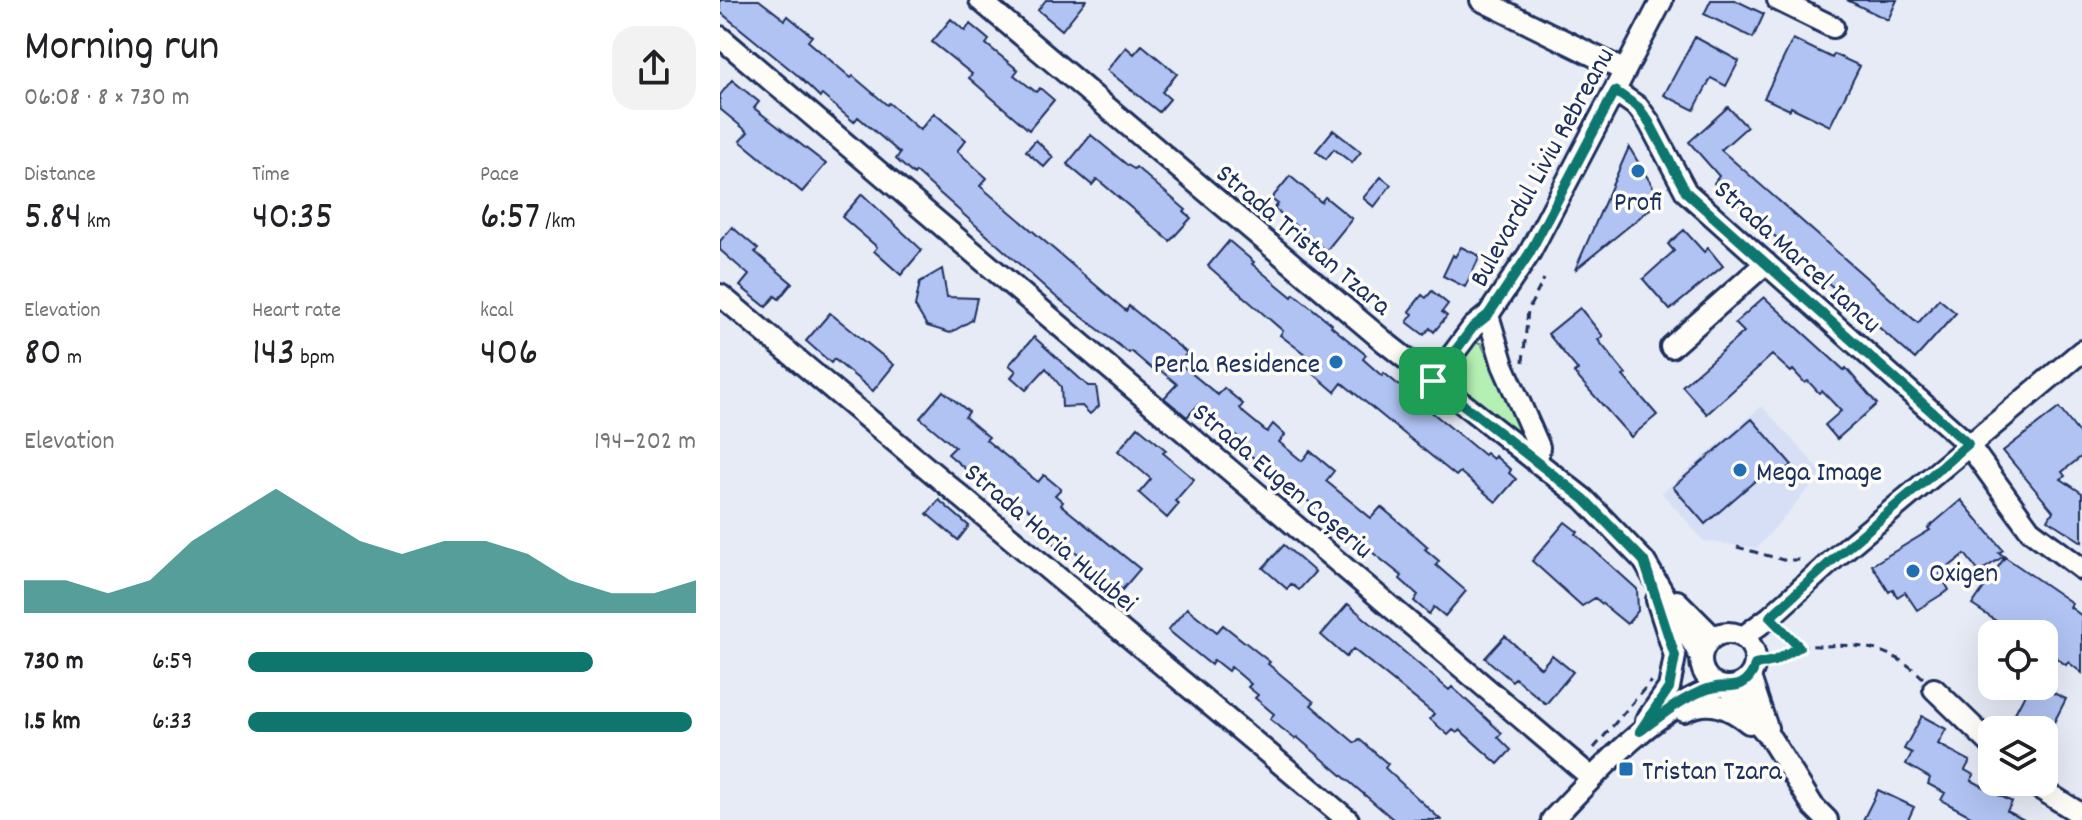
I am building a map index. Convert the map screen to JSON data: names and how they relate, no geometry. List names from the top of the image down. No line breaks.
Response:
{"streets":{"street":["Bulevardul Liviu Rebreanu","Strada Tristan Tzara","Strada Marcel Iancu","Strada Eugen Coșeriu","Strada Horia Hulubei"]},"crossings":[["Bulevardul Liviu Rebreanu","Strada Tristan Tzara"],["Bulevardul Liviu Rebreanu","Strada Marcel Iancu"]],"places":{"other":["Profi","Perla Residence","Mega Image","Oxigen"],"transit":["Tristan Tzara"]},"page":{"heading":["Morning run","06:08 · 8 × 730 m"],"stats":[["Distance","5.84 km"],["Time","40:35"],["Pace","6:57 /km"],["Elevation","80 m"],["Heart rate","143 bpm"],["kcal","406"]],"chart":["Elevation","194–202 m"],"list":[{"name":"730 m","note":"6:59"},{"name":"1.5 km","note":"6:33"}]}}
